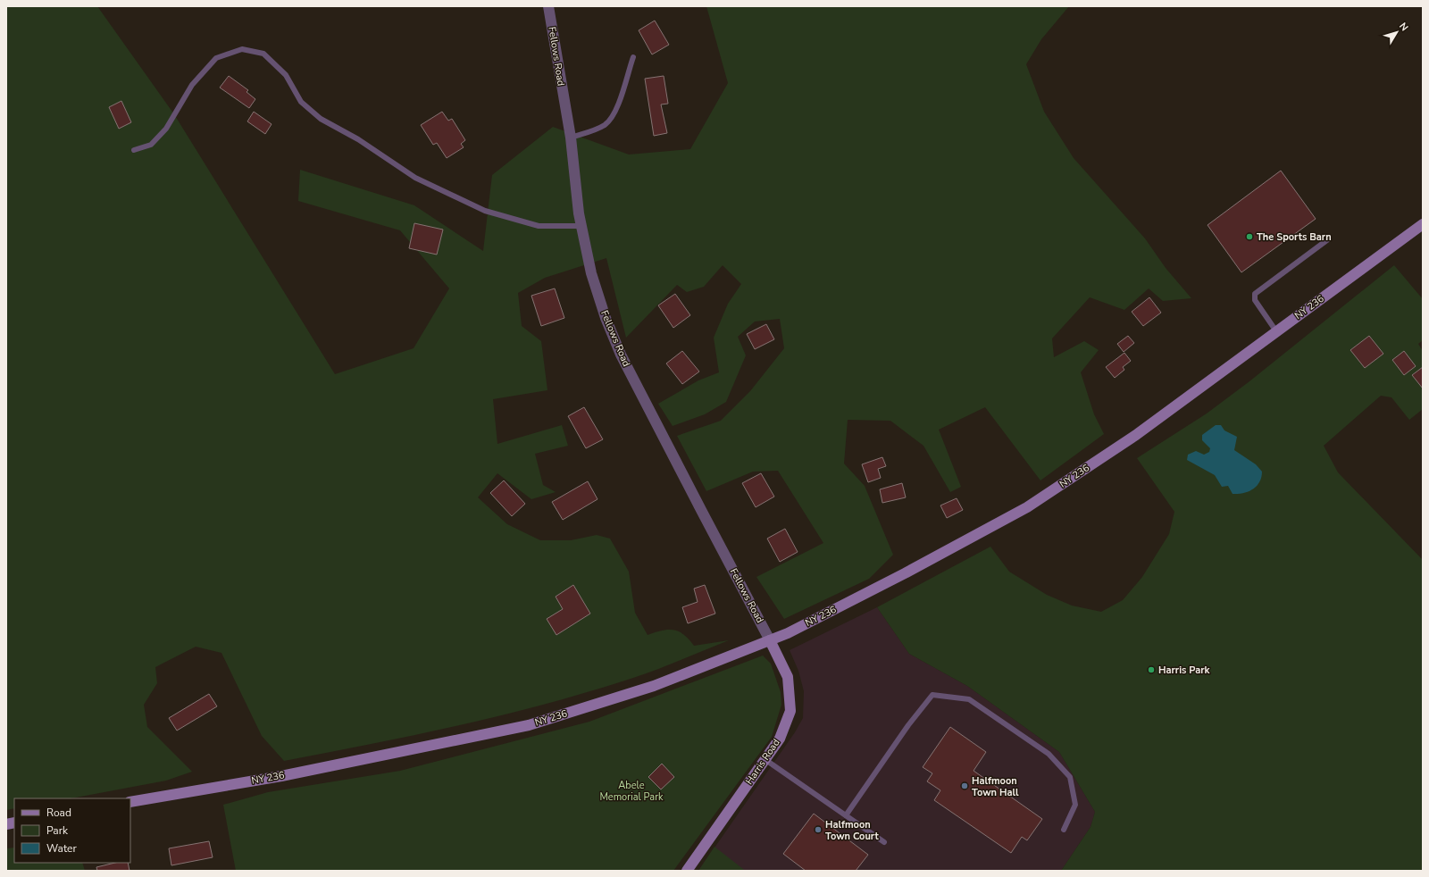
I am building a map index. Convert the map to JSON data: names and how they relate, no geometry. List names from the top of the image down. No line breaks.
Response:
{"streets":{"main road":["NY 236","Harris Road"],"street":["Fellows Road"]},"crossings":[["Fellows Road","NY 236"],["Fellows Road","Harris Road"],["NY 236","Harris Road"]],"parks":["Abele Memorial Park"],"places":["The Sports Barn","Harris Park","Halfmoon Town Hall","Halfmoon Town Court"],"legend":["Road","Park","Water"],"north":"top right"}
